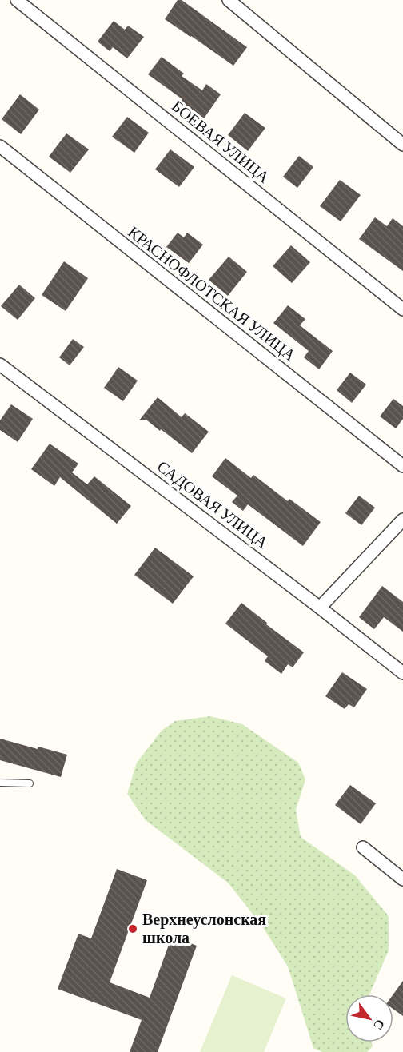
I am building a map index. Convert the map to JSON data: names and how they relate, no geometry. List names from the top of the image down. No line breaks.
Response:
{"streets":{"street":["БОЕВАЯ УЛИЦА","КРАСНОФЛОТСКАЯ УЛИЦА","САДОВАЯ УЛИЦА"]},"places":["Верхнеуслонская школа"],"north":"bottom right"}
